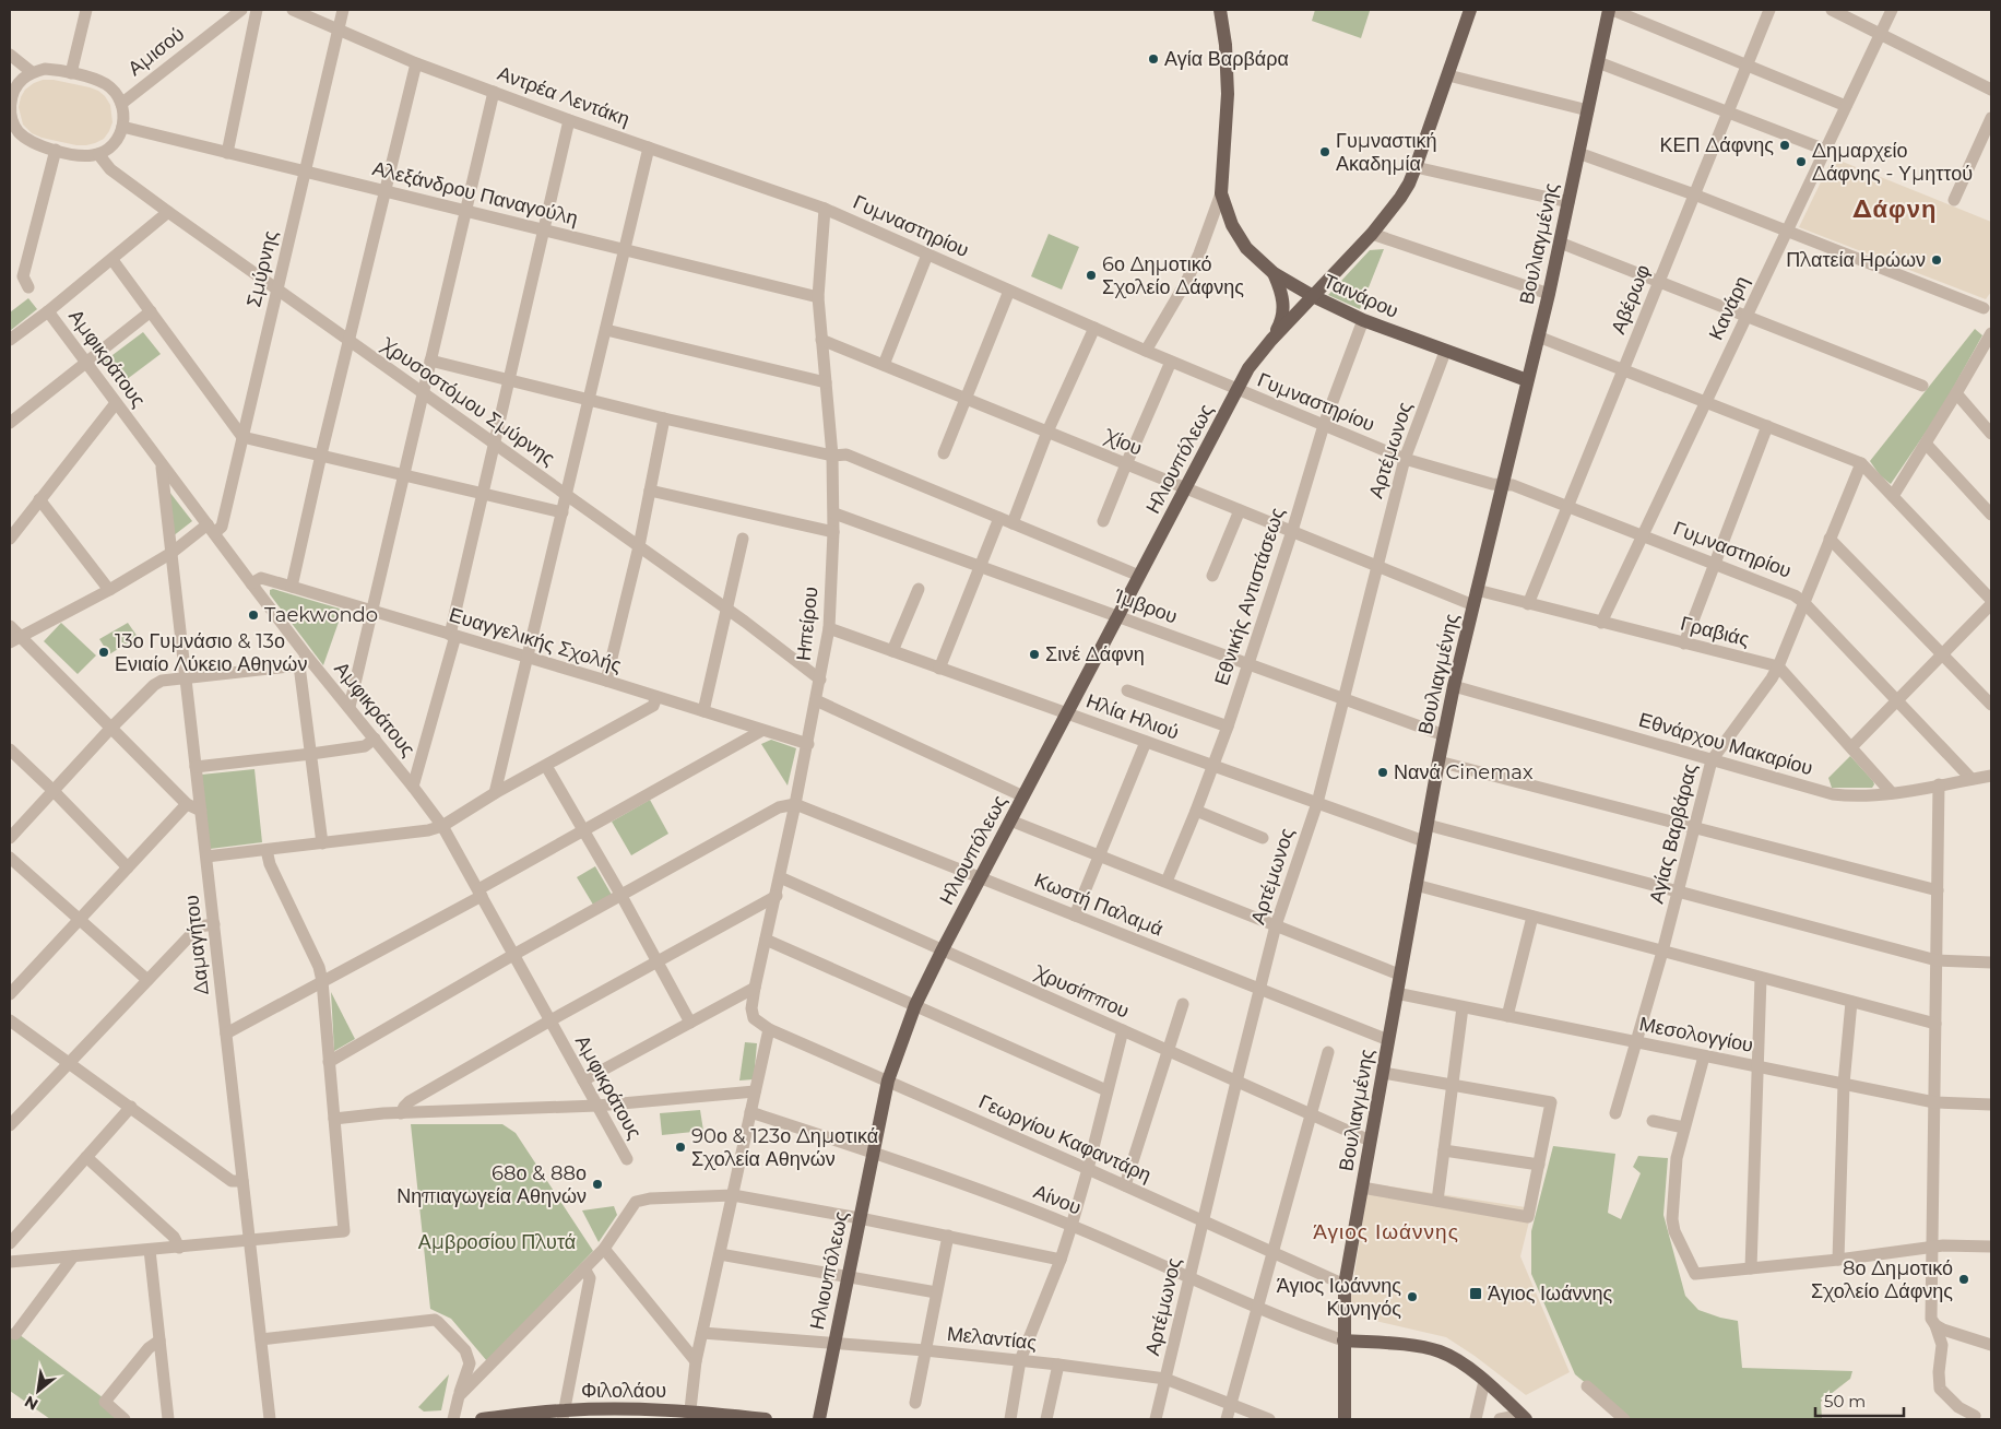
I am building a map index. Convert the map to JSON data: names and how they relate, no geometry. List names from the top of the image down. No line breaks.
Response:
{"streets":{"main road":["Βουλιαγμένης","Ταινάρου","Ηλιουπόλεως","Φιλολάου"],"street":["Αμισού","Αντρέα Λεντάκη","Αλεξάνδρου Παναγούλη","Γυμναστηρίου","Σμύρνης","Αβέρωφ","Κανάρη","Αμφικράτους","Χρυσοστόμου Σμύρνης","Χίου","Αρτέμωνος","Εθνικής Αντιστάσεως","Ίμβρου","Ηπείρου","Γραβιάς","Ευαγγελικής Σχολής","Ηλία Ηλιού","Εθνάρχου Μακαρίου","Αγίας Βαρβάρας","Κωστή Παλαμά","Δαμαγήτου","Χρυσίππου","Μεσολογγίου","Γεωργίου Καφαντάρη","Αίνου","Μελαντίας"]},"crossings":[["Αμισού","Αλεξάνδρου Παναγούλη"],["Αμισού","Χρυσοστόμου Σμύρνης"],["Αντρέα Λεντάκη","Γυμναστηρίου"],["Αντρέα Λεντάκη","Σμύρνης"],["Αντρέα Λεντάκη","Ηπείρου"],["Αλεξάνδρου Παναγούλη","Σμύρνης"],["Αλεξάνδρου Παναγούλη","Χρυσοστόμου Σμύρνης"],["Αλεξάνδρου Παναγούλη","Ηπείρου"],["Γυμναστηρίου","Βουλιαγμένης"],["Γυμναστηρίου","Αβέρωφ"],["Γυμναστηρίου","Κανάρη"],["Γυμναστηρίου","Αρτέμωνος"],["Γυμναστηρίου","Ηλιουπόλεως"],["Γυμναστηρίου","Εθνικής Αντιστάσεως"],["Γυμναστηρίου","Ηπείρου"],["Γυμναστηρίου","Εθνάρχου Μακαρίου"],["Γυμναστηρίου","Αγίας Βαρβάρας"],["Βουλιαγμένης","Ταινάρου"],["Βουλιαγμένης","Χίου"],["Βουλιαγμένης","Ίμβρου"],["Βουλιαγμένης","Γραβιάς"],["Βουλιαγμένης","Ηλία Ηλιού"],["Βουλιαγμένης","Εθνάρχου Μακαρίου"],["Βουλιαγμένης","Κωστή Παλαμά"],["Βουλιαγμένης","Χρυσίππου"],["Βουλιαγμένης","Μεσολογγίου"],["Βουλιαγμένης","Γεωργίου Καφαντάρη"],["Βουλιαγμένης","Αίνου"],["Σμύρνης","Αμφικράτους"],["Σμύρνης","Χρυσοστόμου Σμύρνης"],["Ταινάρου","Αρτέμωνος"],["Ταινάρου","Εθνικής Αντιστάσεως"],["Αβέρωφ","Γραβιάς"],["Κανάρη","Γραβιάς"],["Αμφικράτους","Ευαγγελικής Σχολής"],["Αμφικράτους","Δαμαγήτου"],["Χρυσοστόμου Σμύρνης","Ηπείρου"],["Χίου","Αρτέμωνος"],["Χίου","Ηλιουπόλεως"],["Χίου","Εθνικής Αντιστάσεως"],["Χίου","Ηπείρου"],["Αρτέμωνος","Ίμβρου"],["Αρτέμωνος","Ηλία Ηλιού"],["Αρτέμωνος","Κωστή Παλαμά"],["Αρτέμωνος","Χρυσίππου"],["Αρτέμωνος","Γεωργίου Καφαντάρη"],["Αρτέμωνος","Αίνου"],["Αρτέμωνος","Μελαντίας"],["Ηλιουπόλεως","Ίμβρου"],["Ηλιουπόλεως","Ηλία Ηλιού"],["Ηλιουπόλεως","Κωστή Παλαμά"],["Ηλιουπόλεως","Χρυσίππου"],["Ηλιουπόλεως","Γεωργίου Καφαντάρη"],["Ηλιουπόλεως","Αίνου"],["Ηλιουπόλεως","Μελαντίας"],["Εθνικής Αντιστάσεως","Ίμβρου"],["Εθνικής Αντιστάσεως","Ηλία Ηλιού"],["Ίμβρου","Ηπείρου"],["Ηπείρου","Ευαγγελικής Σχολής"],["Ηπείρου","Ηλία Ηλιού"],["Ηπείρου","Κωστή Παλαμά"],["Ηπείρου","Χρυσίππου"],["Ηπείρου","Γεωργίου Καφαντάρη"],["Γραβιάς","Αγίας Βαρβάρας"],["Εθνάρχου Μακαρίου","Αγίας Βαρβάρας"],["Αγίας Βαρβάρας","Μεσολογγίου"]],"districts":["Δάφνη","Άγιος Ιωάννης"],"parks":["Αμβροσίου Πλυτά"],"places":{"other":["Αγία Βαρβάρα","ΚΕΠ Δάφνης","Γυμναστική Ακαδημία","Δημαρχείο Δάφνης - Υμηττού","Πλατεία Ηρώων","6ο Δημοτικό Σχολείο Δάφνης","Taekwondo","13ο Γυμνάσιο & 13ο Ενιαίο Λύκειο Αθηνών","Σινέ Δάφνη","Νανά Cinemax","90ο & 123ο Δημοτικά Σχολεία Αθηνών","68ο & 88ο Νηπιαγωγεία Αθηνών","8ο Δημοτικό Σχολείο Δάφνης","Άγιος Ιωάννης Κυνηγός"],"transit":["Άγιος Ιωάννης"]},"scale_bar":"50 m","north":"bottom left"}
